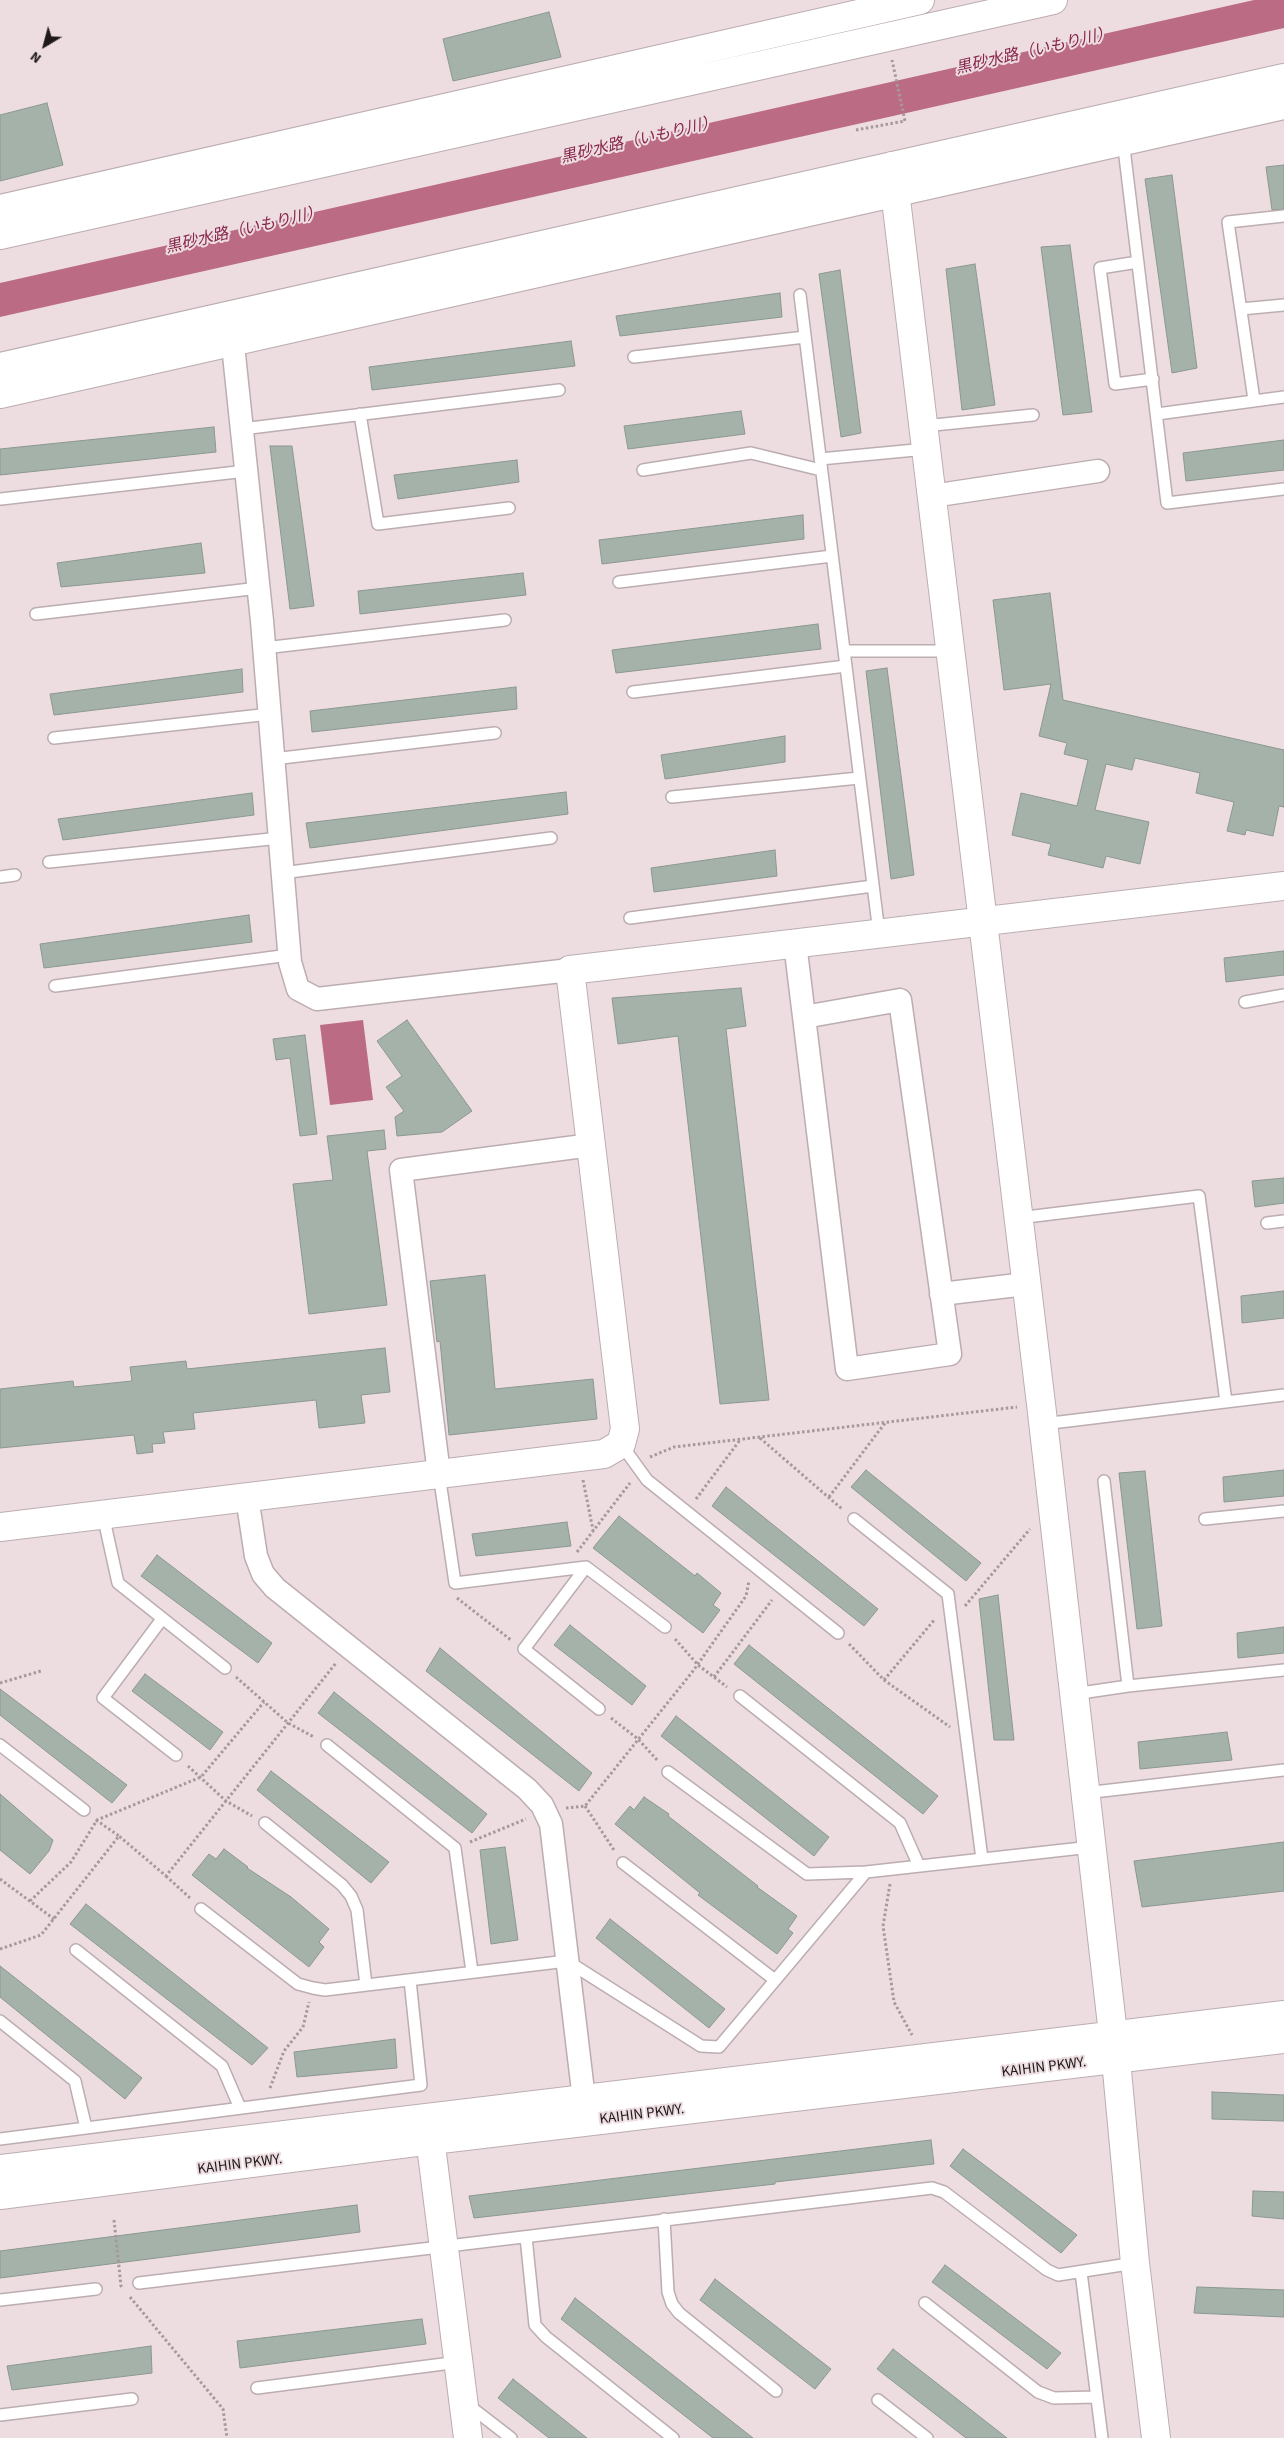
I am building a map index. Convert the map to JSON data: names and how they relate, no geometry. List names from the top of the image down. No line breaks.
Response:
{"streets":{"street":["KAIHIN PKWY."]},"water":["黒砂水路（いもり川）"],"north":"bottom left"}
